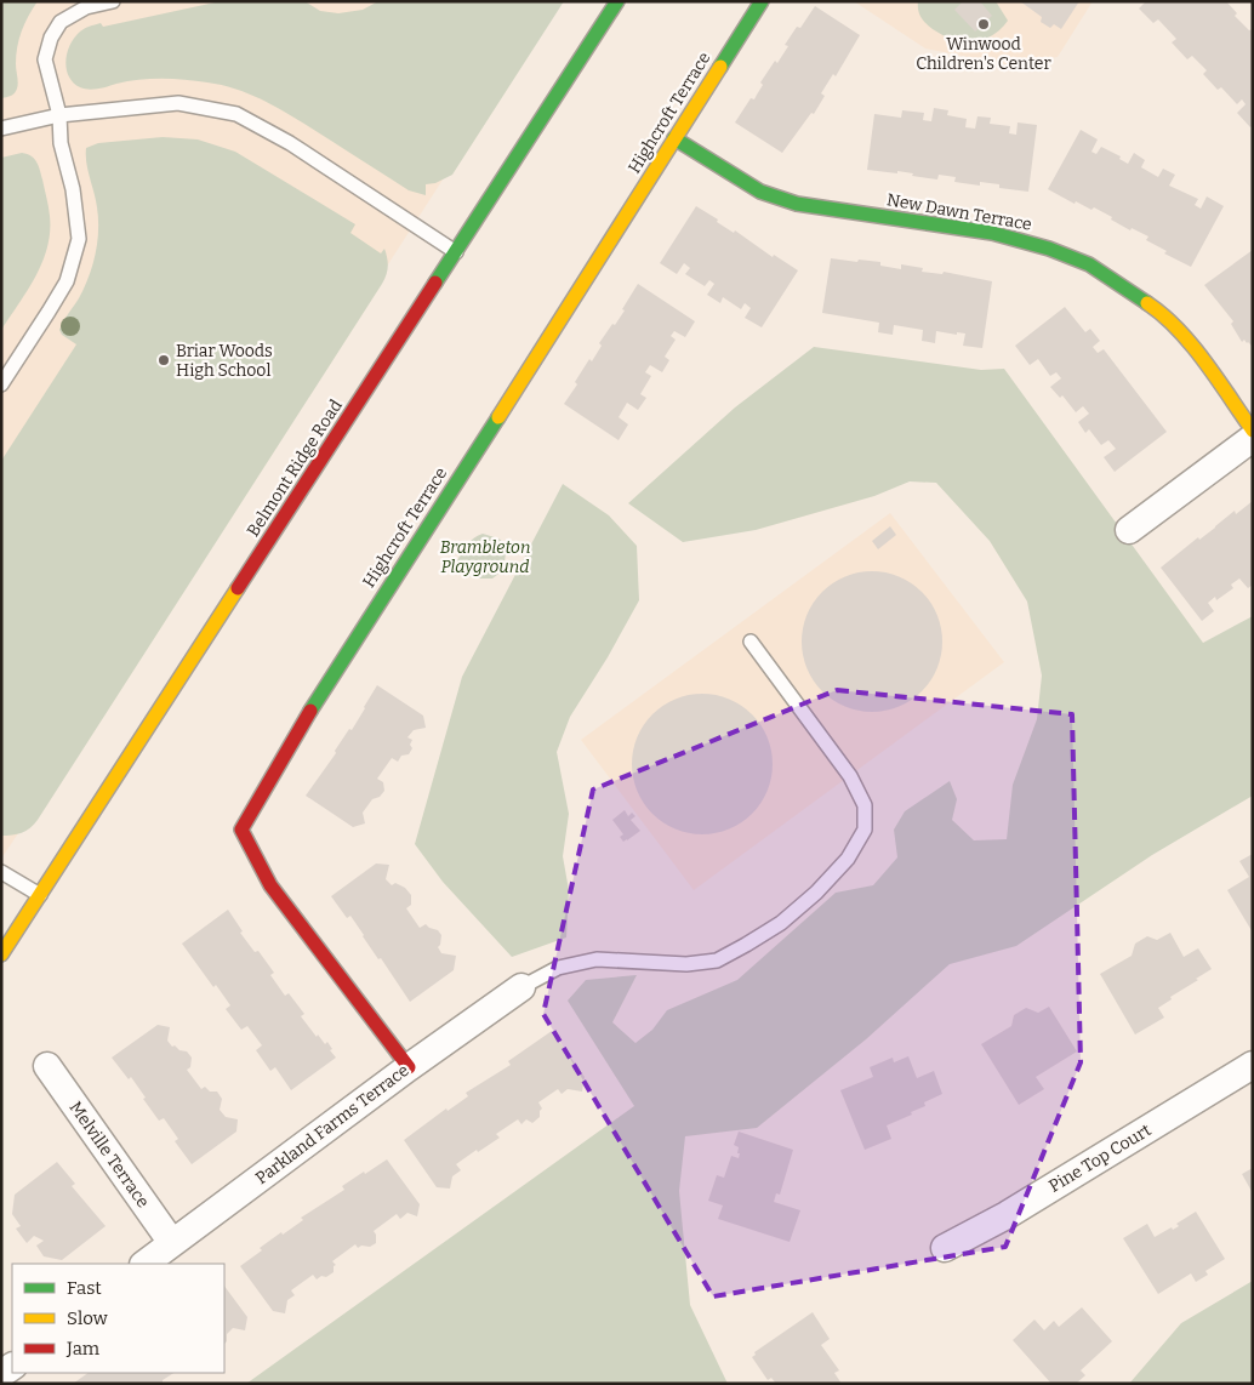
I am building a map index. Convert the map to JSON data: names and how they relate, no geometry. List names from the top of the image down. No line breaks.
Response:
{"streets":{"street":["Highcroft Terrace","New Dawn Terrace","Belmont Ridge Road","Parkland Farms Terrace","Melville Terrace","Pine Top Court"]},"crossings":[["Highcroft Terrace","New Dawn Terrace"],["Highcroft Terrace","Parkland Farms Terrace"],["Parkland Farms Terrace","Melville Terrace"]],"parks":["Brambleton Playground"],"places":["Winwood Children's Center","Briar Woods High School"],"legend":["Fast","Slow","Jam"]}
